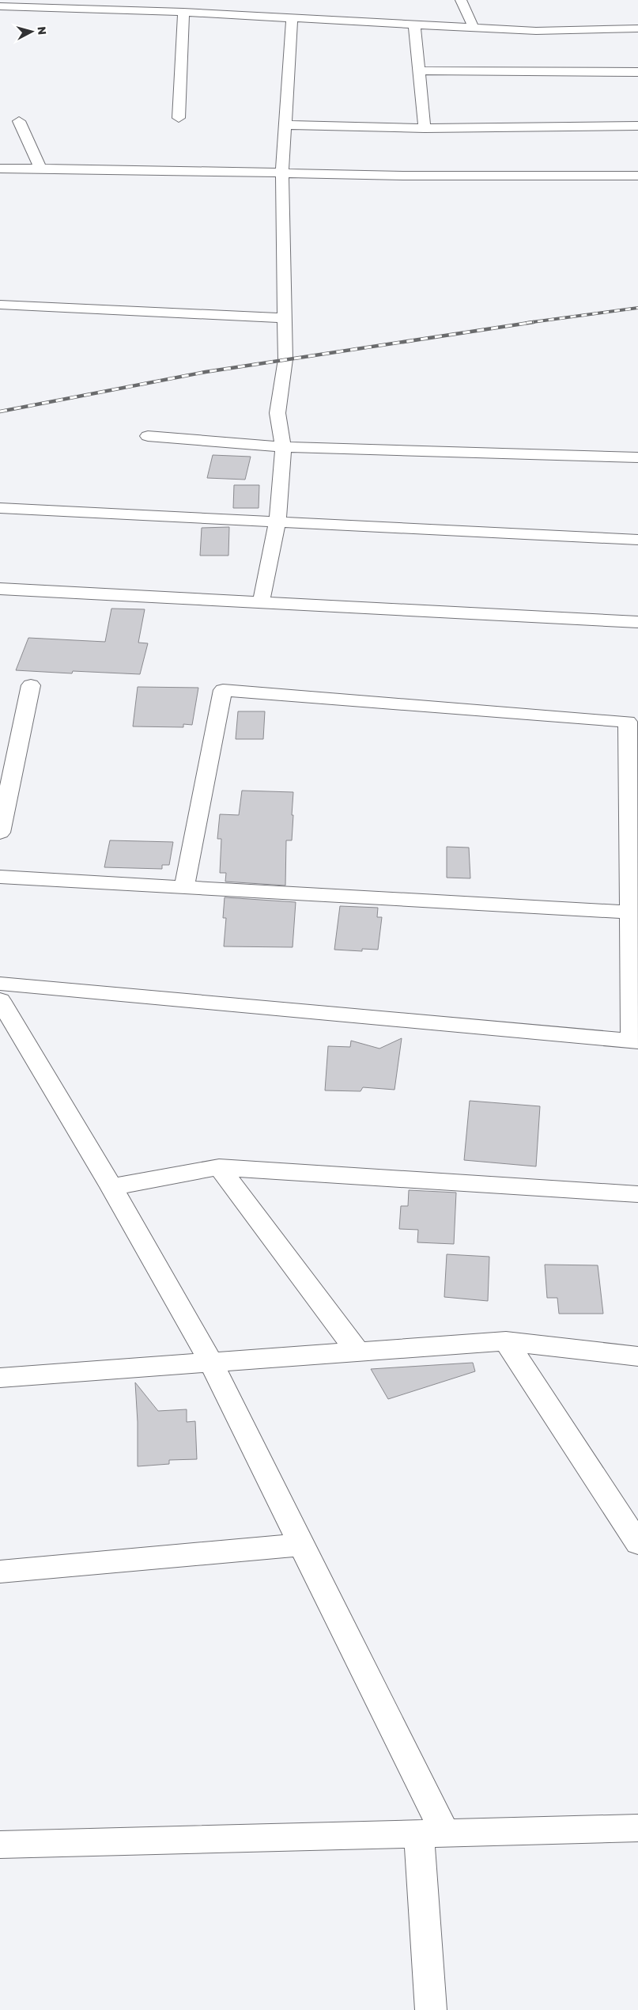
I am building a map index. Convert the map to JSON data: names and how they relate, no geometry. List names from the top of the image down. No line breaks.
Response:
{"north":"right"}
